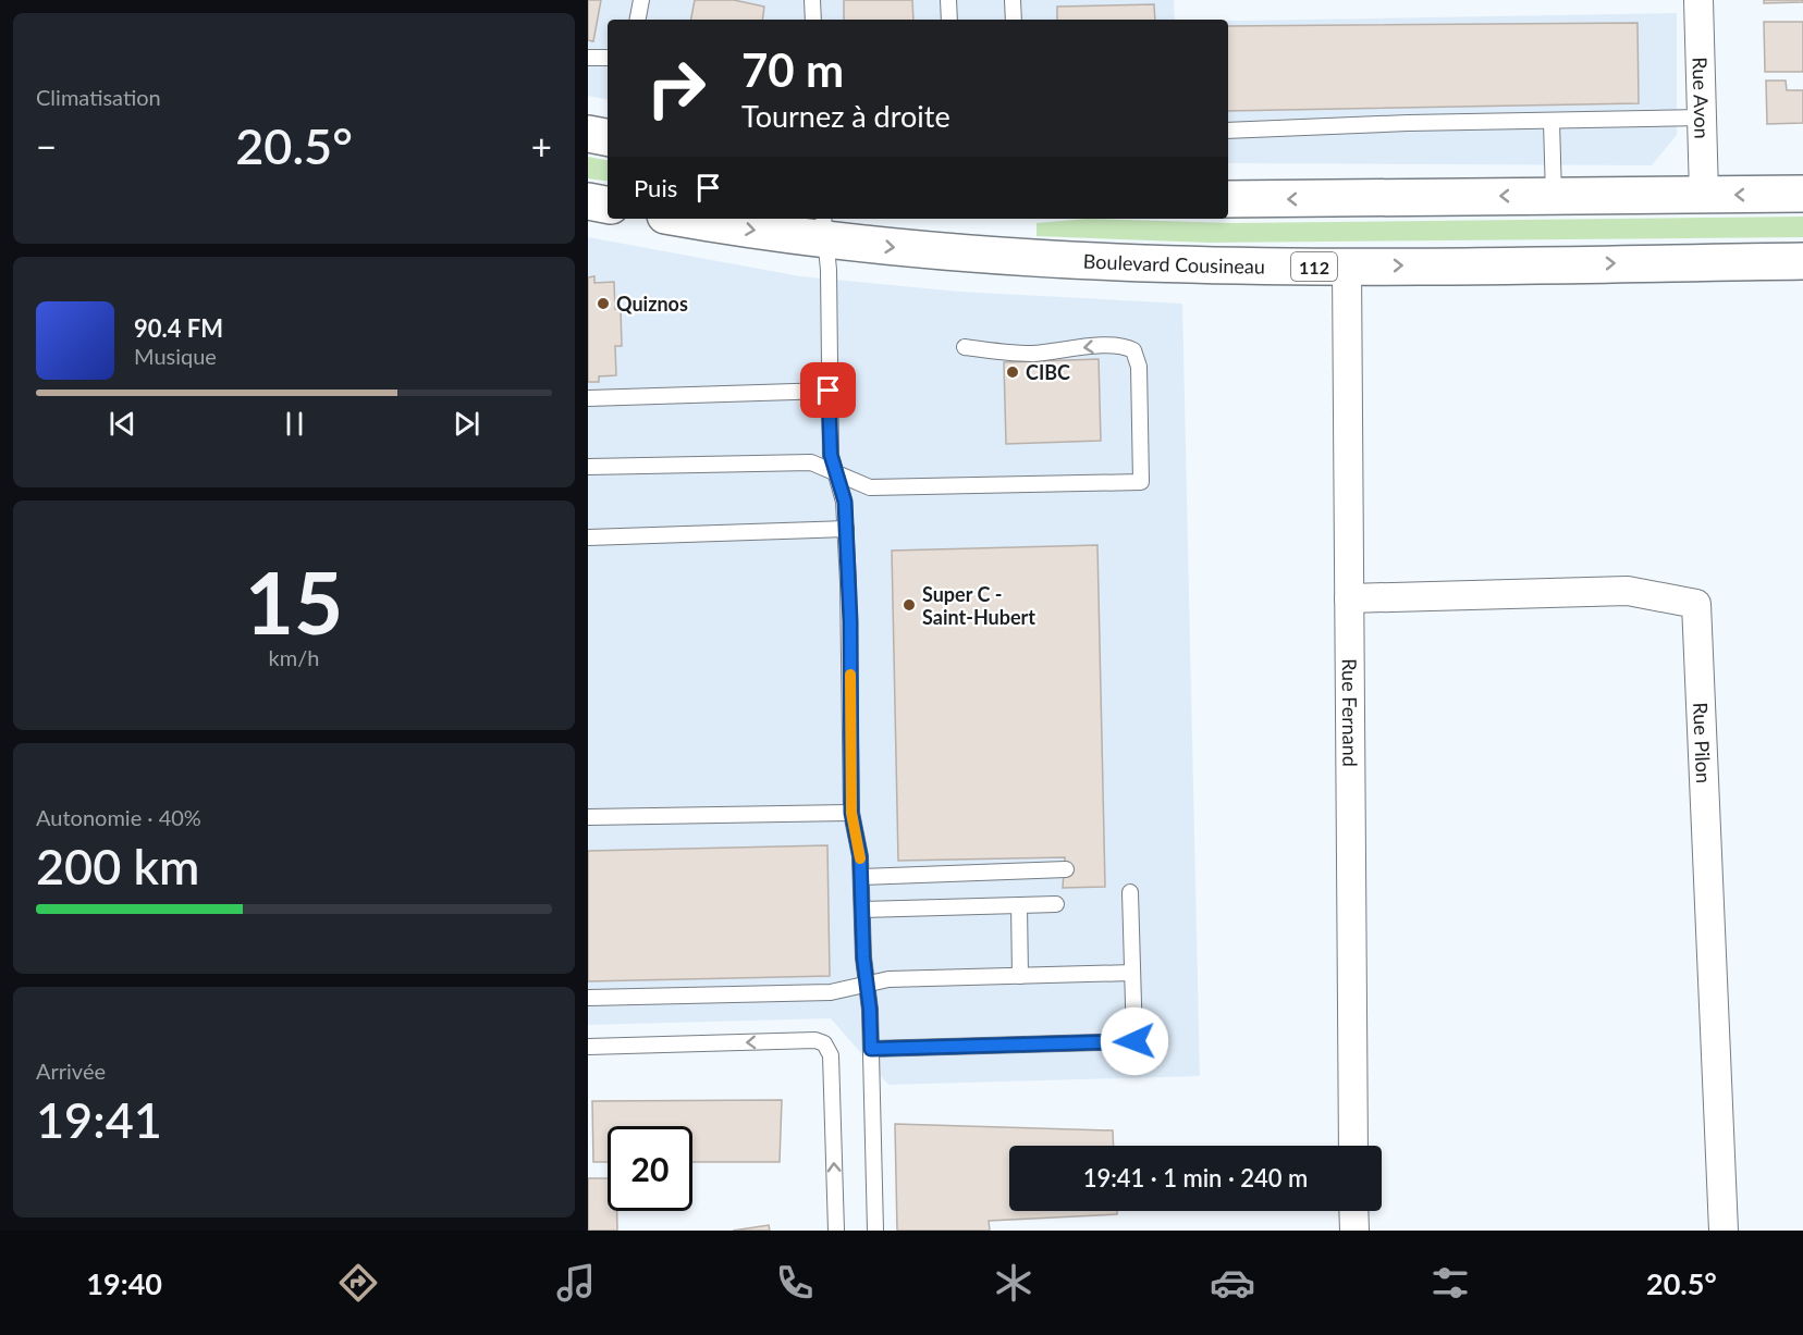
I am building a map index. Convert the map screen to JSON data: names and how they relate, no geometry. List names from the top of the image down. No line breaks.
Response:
{"streets":{"main road":["Boulevard Cousineau","112"],"street":["Rue Avon","Rue Fernand","Rue Pilon"]},"crossings":[["Boulevard Cousineau","Rue Fernand"],["Rue Fernand","Rue Pilon"]],"places":["Quiznos","CIBC","Super C - Saint-Hubert"],"page":{"tile":["Climatisation",["15","km/h"],["Autonomie · 40%","200 km"],["Arrivée","19:41"]],"turn":["70 m","Tournez à droite"],"heat":["−","20.5°","+"],"then":"Puis","song":["90.4 FM","Musique"],"limit":"20","trip":"19:41 · 1 min · 240 m","tabs":["19:40","20.5°"]}}
